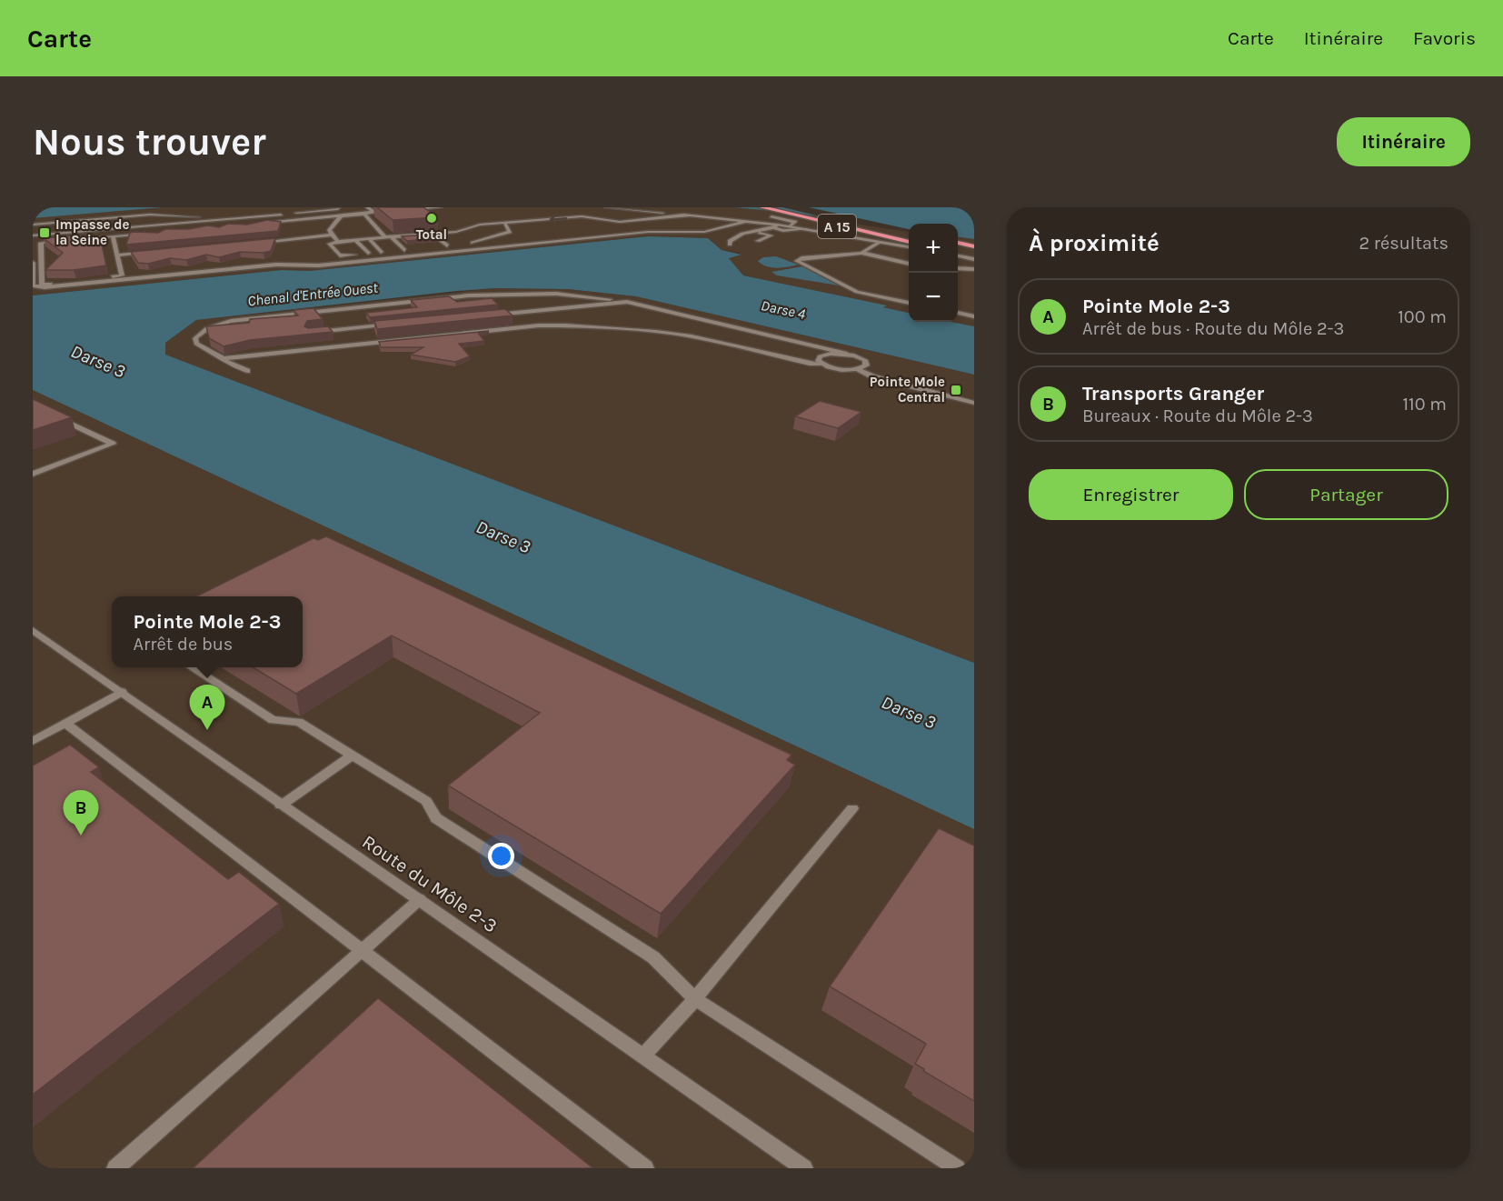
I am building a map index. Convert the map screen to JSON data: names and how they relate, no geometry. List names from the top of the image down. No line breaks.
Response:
{"streets":{"highway":["A 15"],"street":["Route du Môle 2-3"]},"water":["Chenal d'Entrée Ouest","Darse 4","Darse 3"],"places":{"other":["Total"],"transit":["Impasse de la Seine","Pointe Mole Central"]},"page":{"header":"Carte","nav":["Carte","Itinéraire","Favoris"],"buttons":["Itinéraire",["Enregistrer","Partager"]],"title":"Nous trouver","heading":["À proximité","2 résultats"],"map_buttons":["+","−"],"list":[{"mark":"A","name":"Pointe Mole 2-3","note":"Arrêt de bus · Route du Môle 2-3","value":"100 m"},{"mark":"B","name":"Transports Granger","note":"Bureaux · Route du Môle 2-3","value":"110 m"}],"popup":["Pointe Mole 2-3","Arrêt de bus"],"pins":["A","B"]}}
